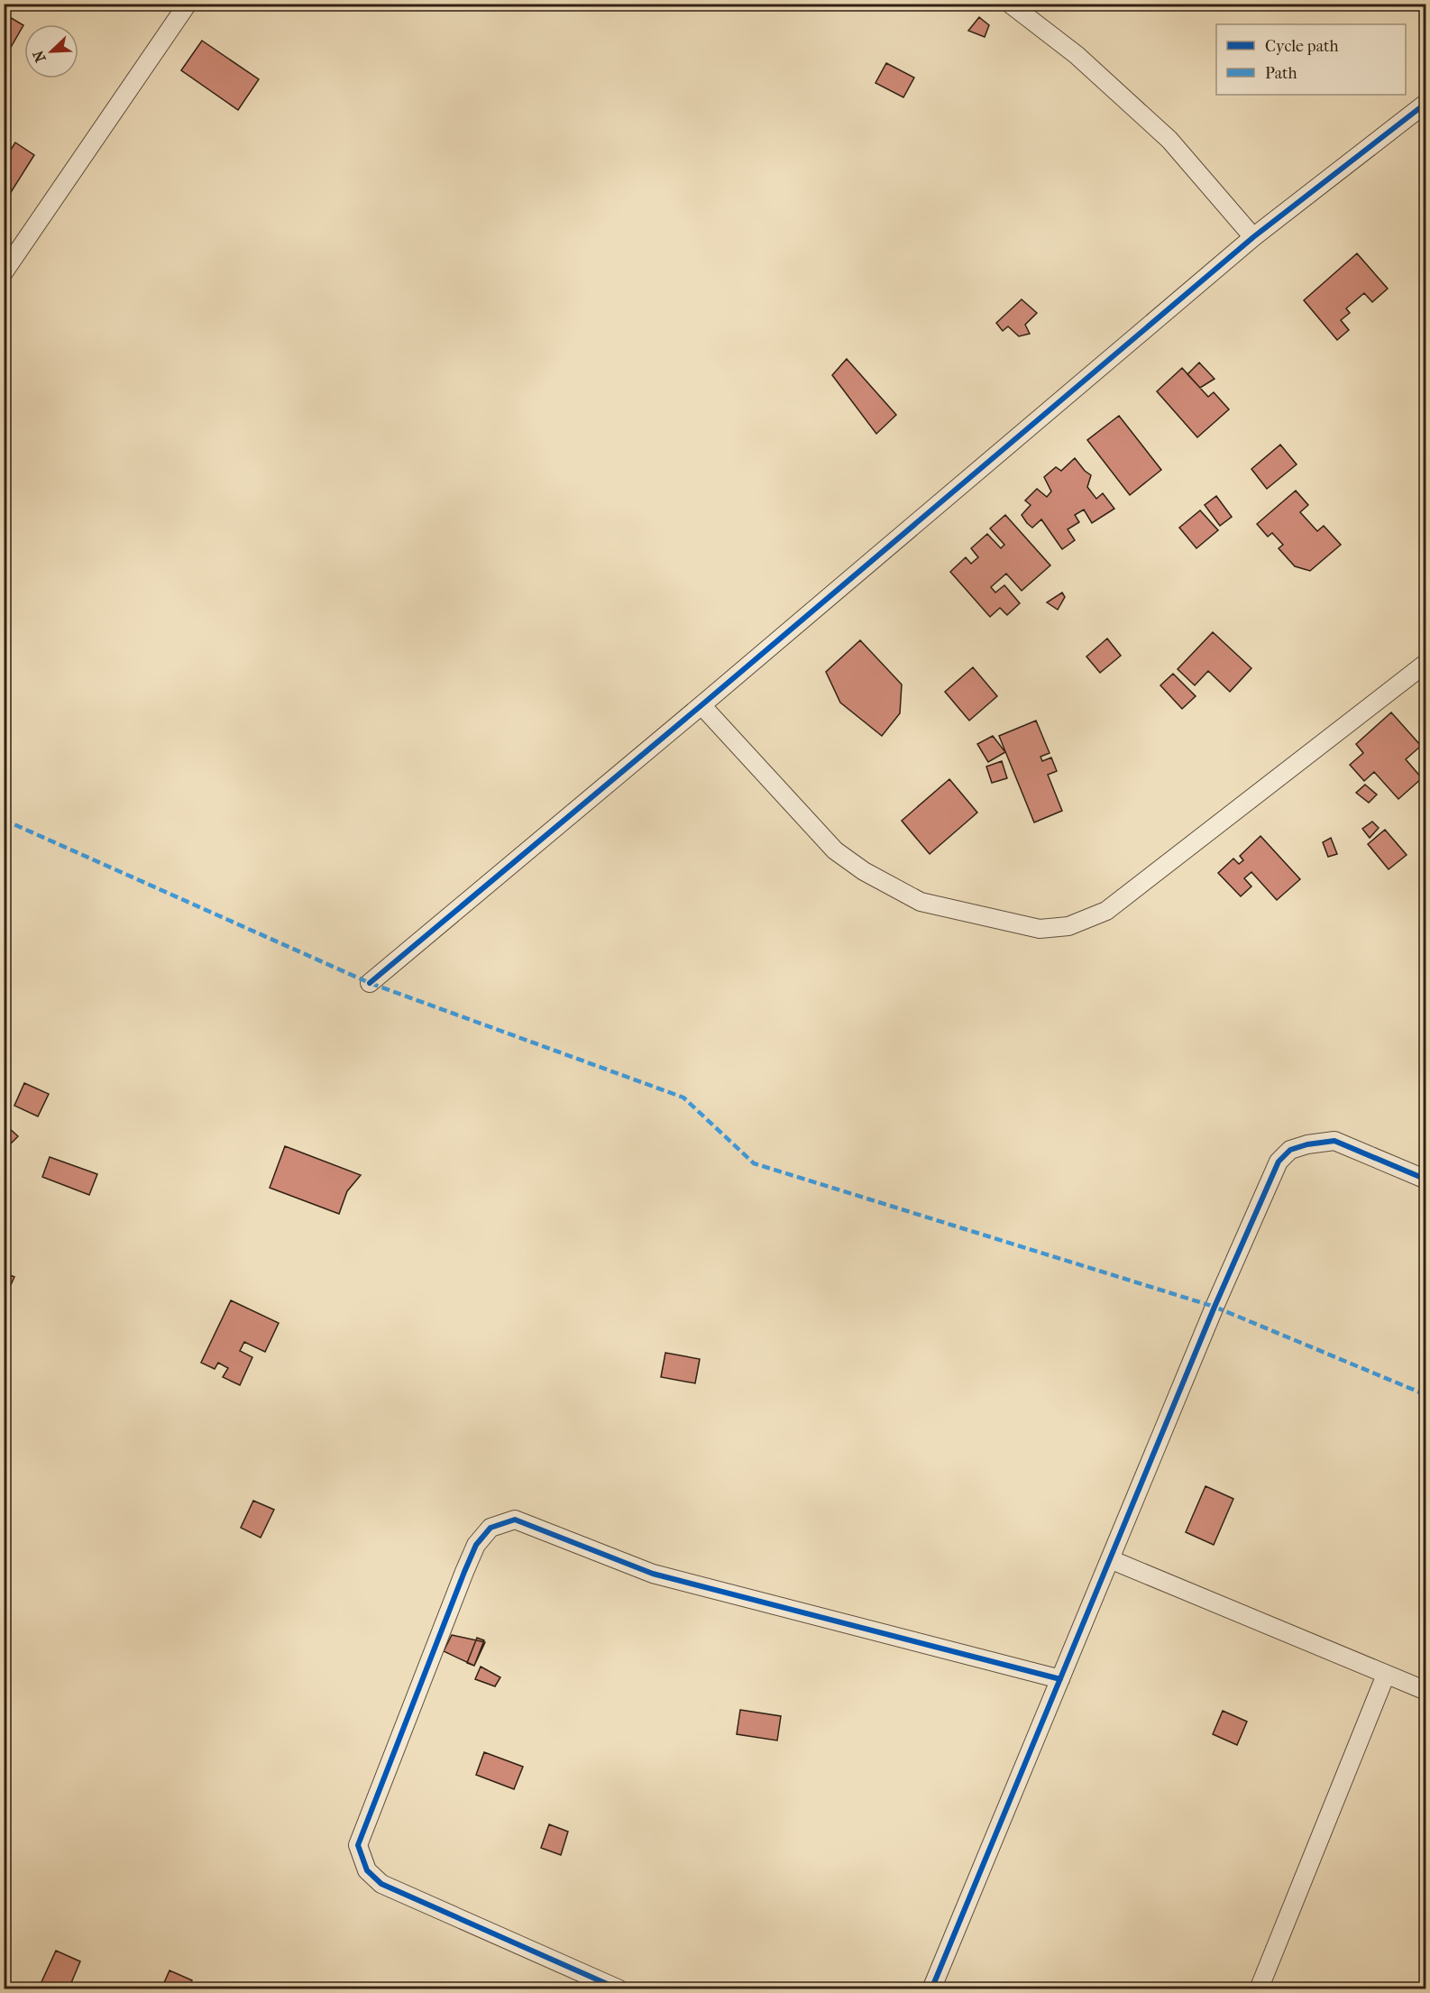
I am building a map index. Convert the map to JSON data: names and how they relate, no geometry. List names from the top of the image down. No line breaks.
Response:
{"legend":["Cycle path","Path"],"north":"bottom left"}
